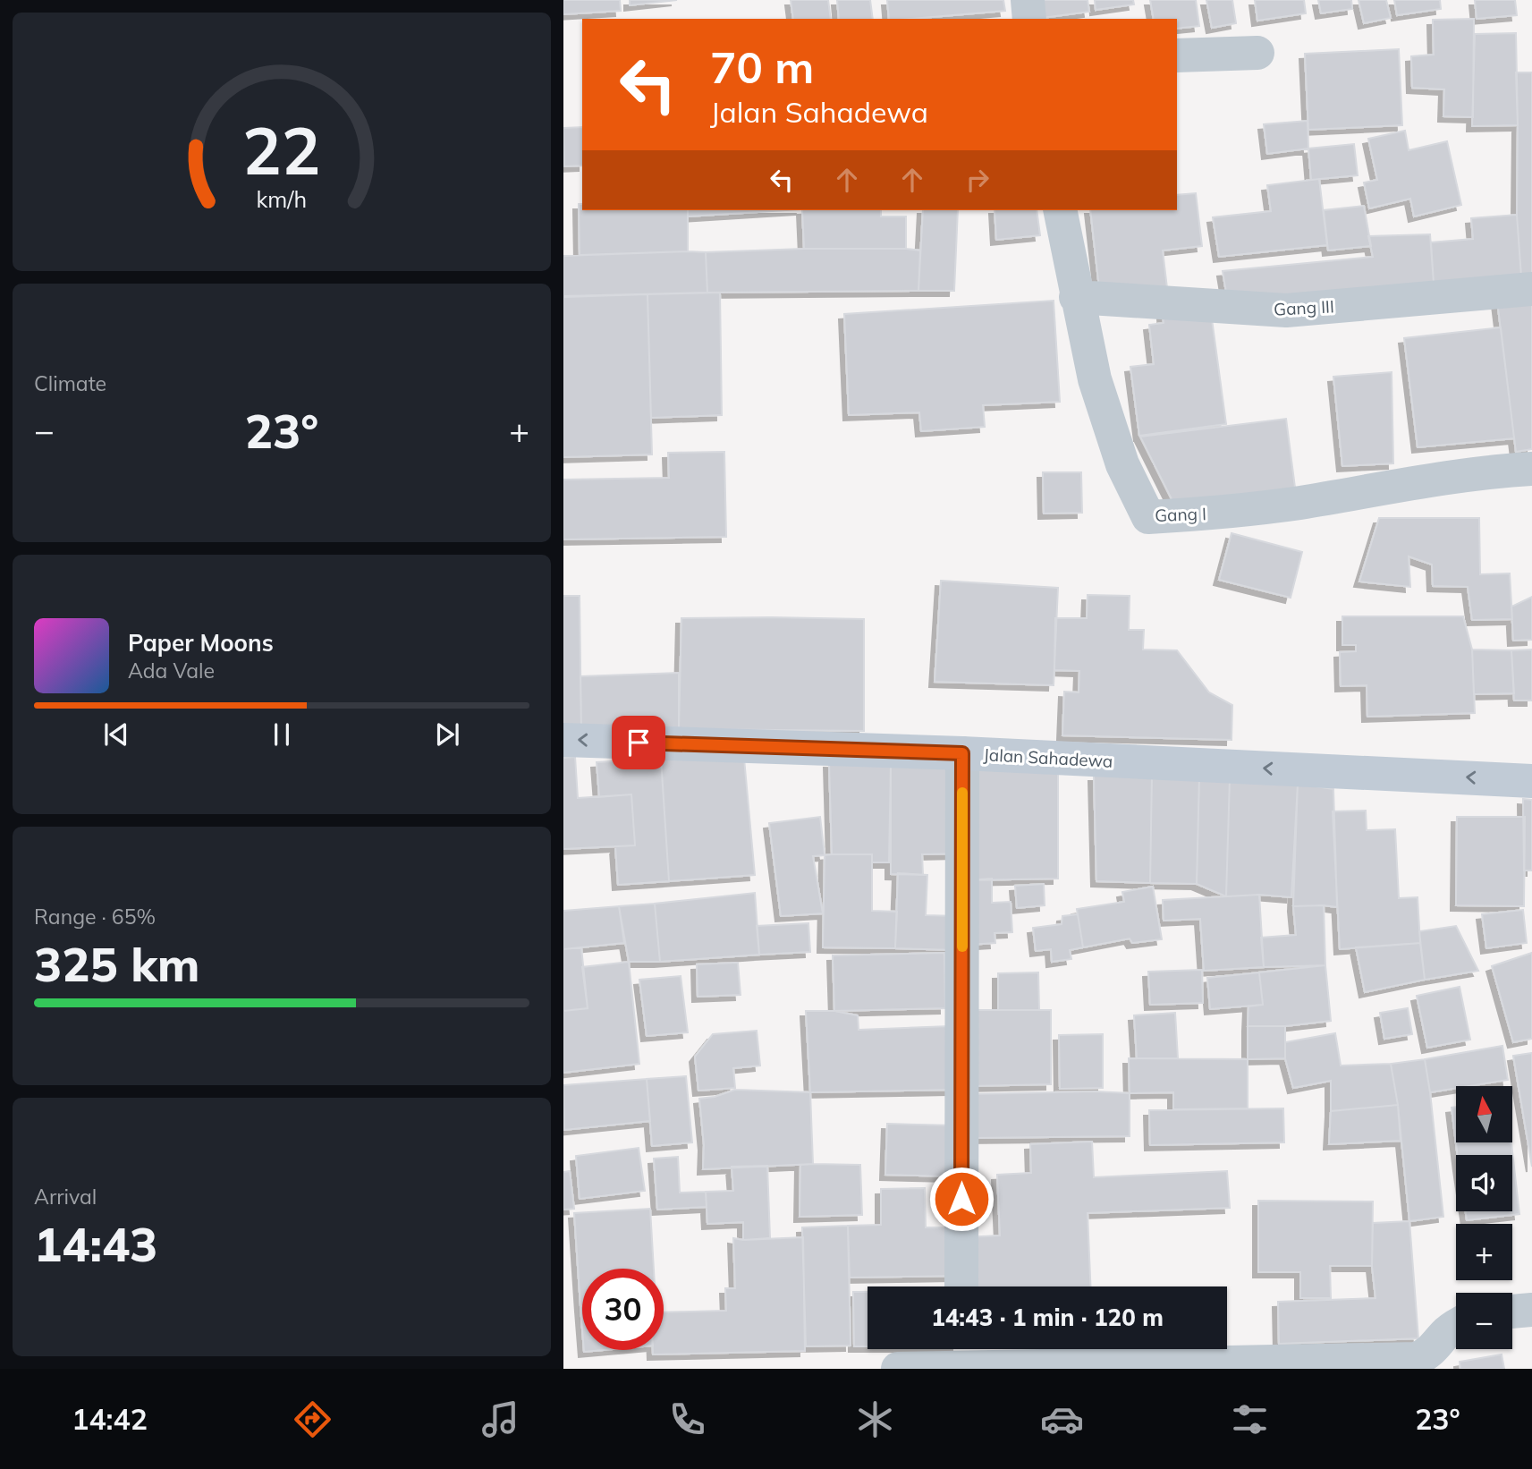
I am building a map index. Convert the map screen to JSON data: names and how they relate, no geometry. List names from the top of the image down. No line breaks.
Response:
{"streets":{"street":["Gang III","Gang I","Jalan Sahadewa"]},"crossings":[["Gang III","Gang I"]],"one_way":["Jalan Sahadewa"],"north":"top","page":{"turn":["70 m","Jalan Sahadewa"],"tile":["Climate",["Range · 65%","325 km"],["Arrival","14:43"]],"heat":["−","23°","+"],"song":["Paper Moons","Ada Vale"],"map_buttons":["+","−"],"limit":"30","trip":"14:43 · 1 min · 120 m","tabs":["14:42","23°"],"gauge":["22","km/h"]}}
